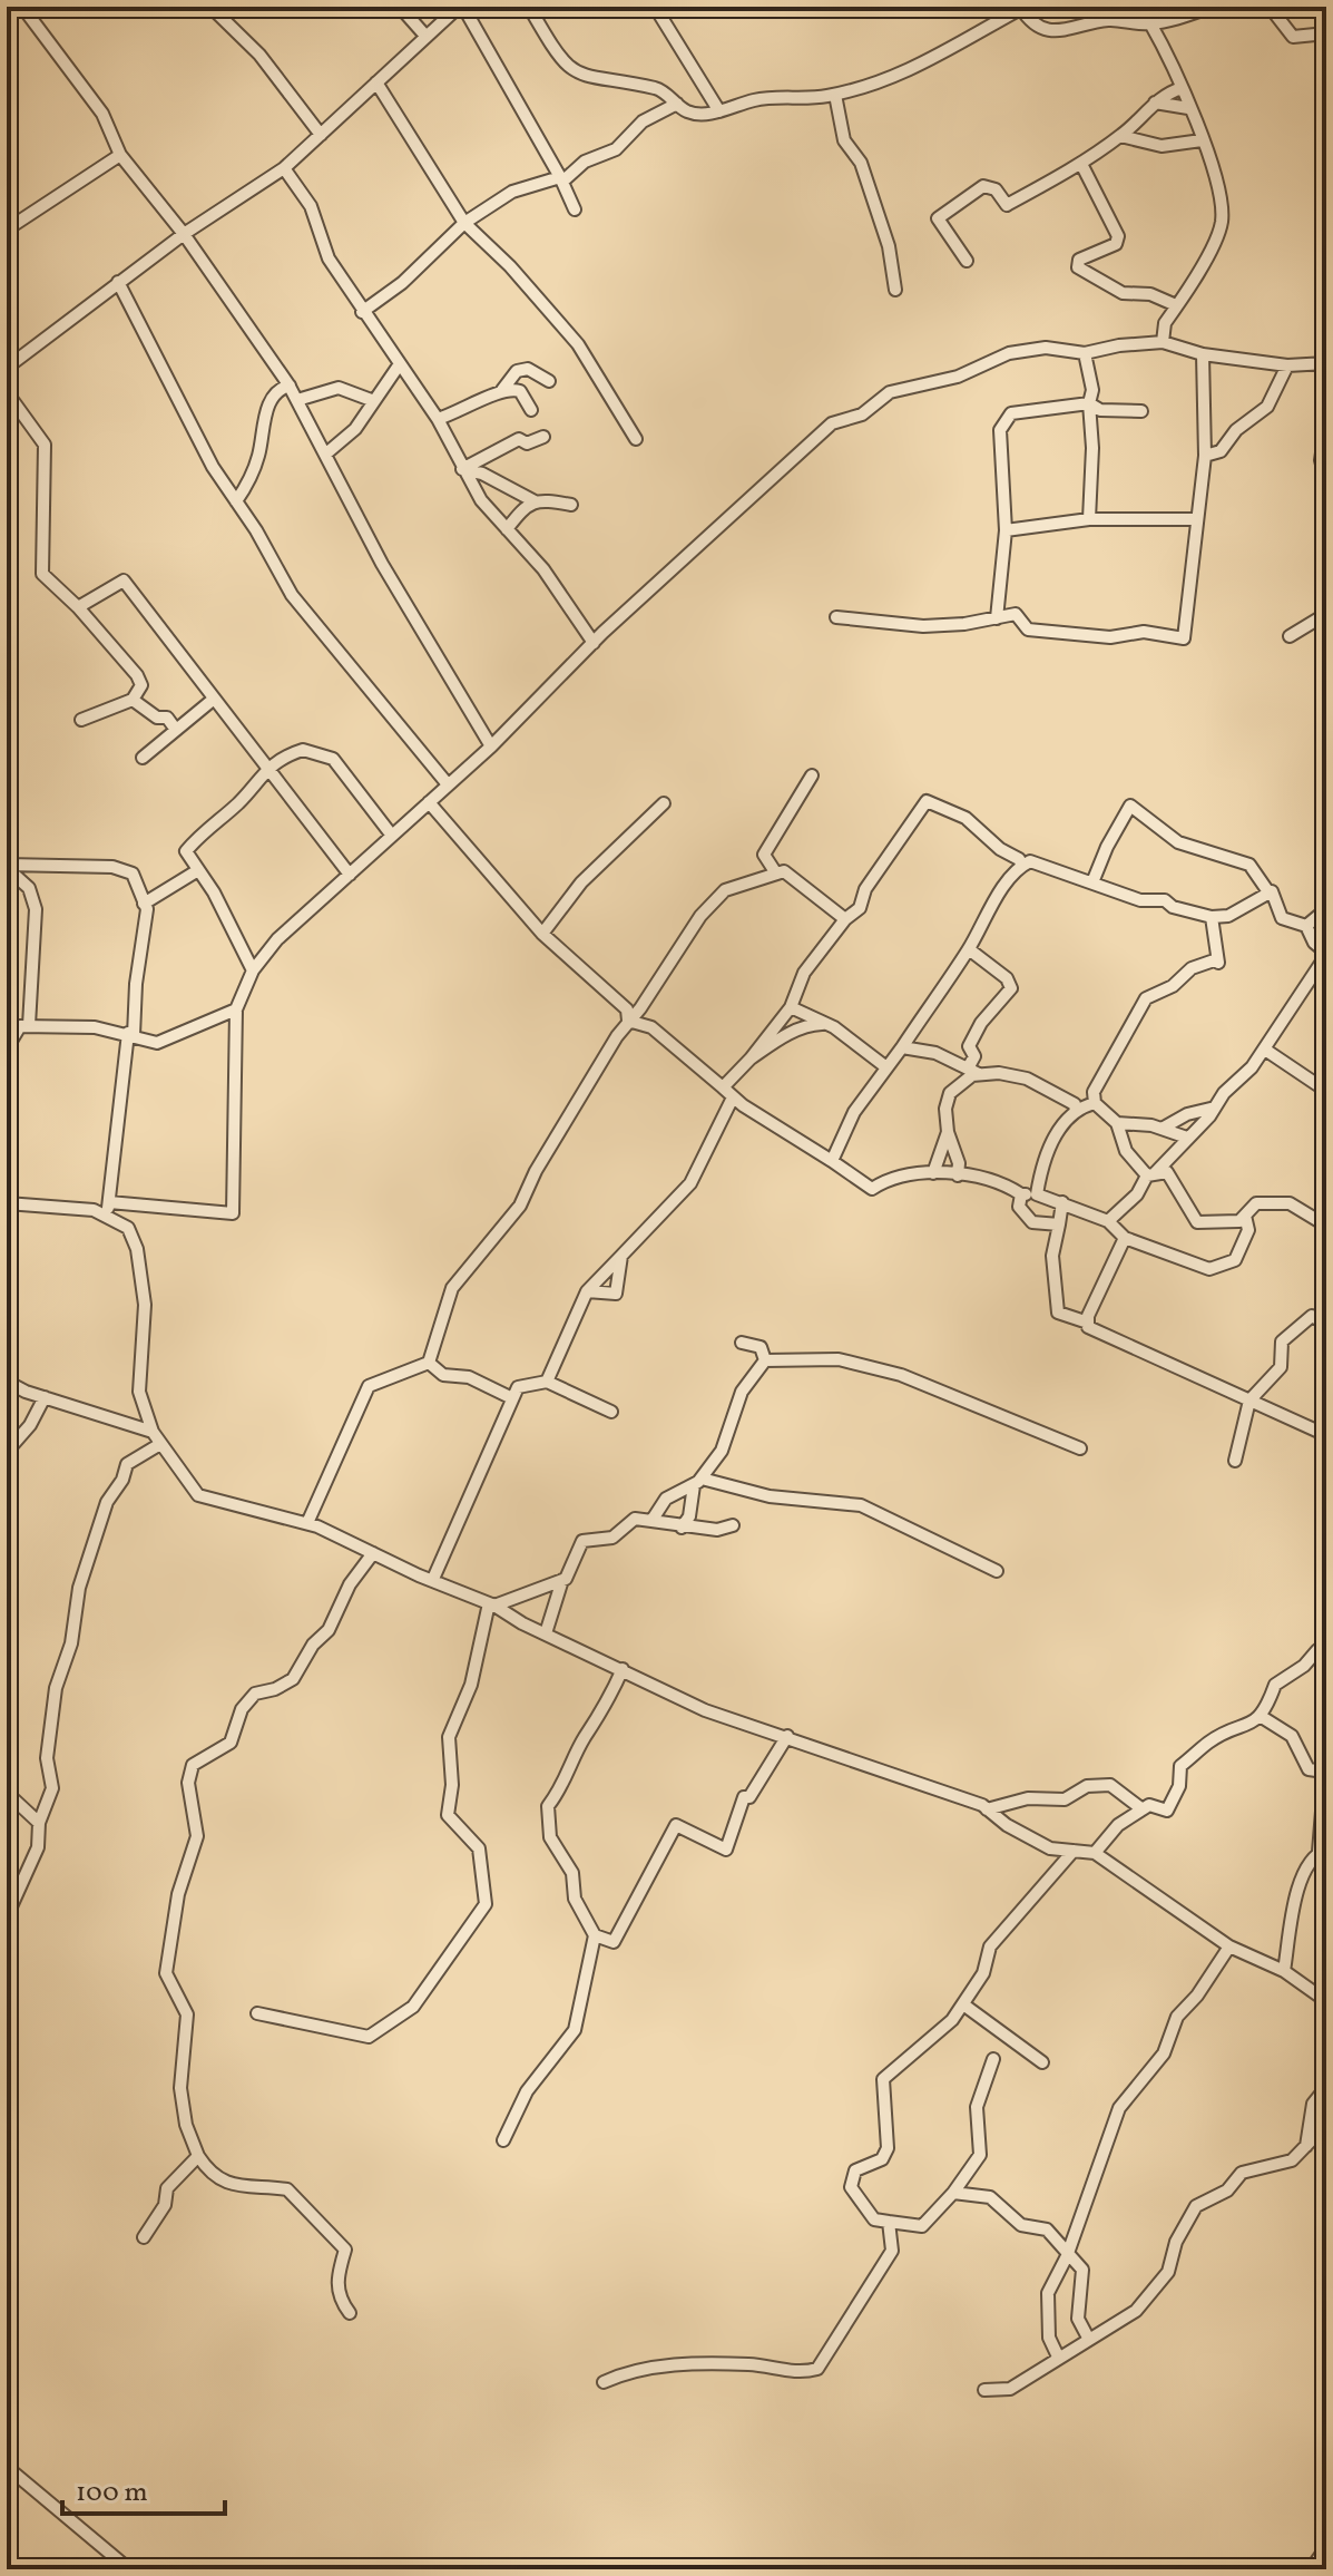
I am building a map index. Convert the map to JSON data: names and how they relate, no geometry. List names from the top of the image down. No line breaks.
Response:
{"scale_bar":"100 m"}
